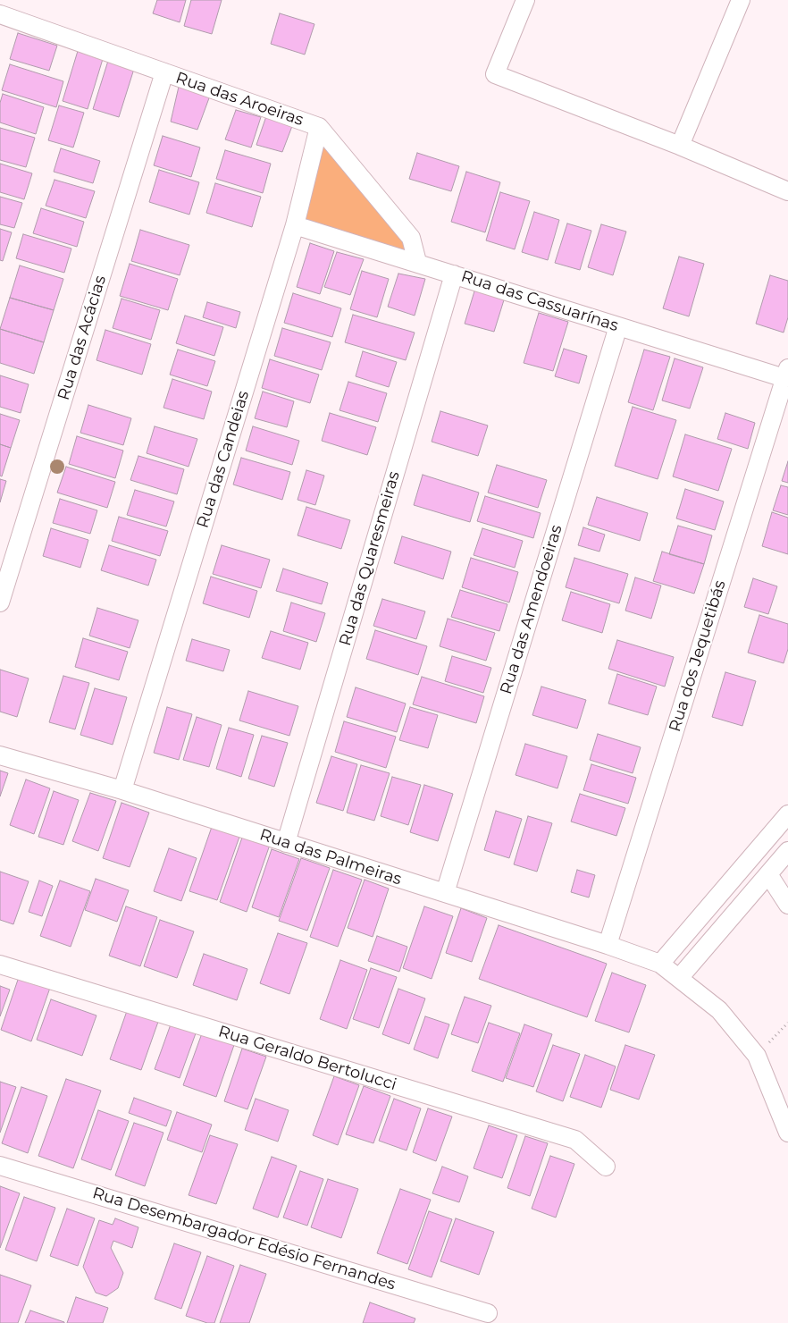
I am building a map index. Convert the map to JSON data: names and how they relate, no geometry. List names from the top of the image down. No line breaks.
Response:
{"streets":{"street":["Rua das Aroeiras","Rua das Cassuarínas","Rua das Acácias","Rua das Candeias","Rua das Quaresmeiras","Rua das Amendoeiras","Rua dos Jequetibás","Rua das Palmeiras","Rua Geraldo Bertolucci","Rua Desembargador Edésio Fernandes"]},"crossings":[["Rua das Aroeiras","Rua das Cassuarínas"],["Rua das Aroeiras","Rua das Acácias"],["Rua das Aroeiras","Rua das Candeias"],["Rua das Cassuarínas","Rua das Candeias"],["Rua das Cassuarínas","Rua das Quaresmeiras"],["Rua das Cassuarínas","Rua das Amendoeiras"],["Rua das Cassuarínas","Rua dos Jequetibás"],["Rua das Candeias","Rua das Palmeiras"],["Rua das Quaresmeiras","Rua das Palmeiras"],["Rua das Amendoeiras","Rua das Palmeiras"],["Rua dos Jequetibás","Rua das Palmeiras"]]}
